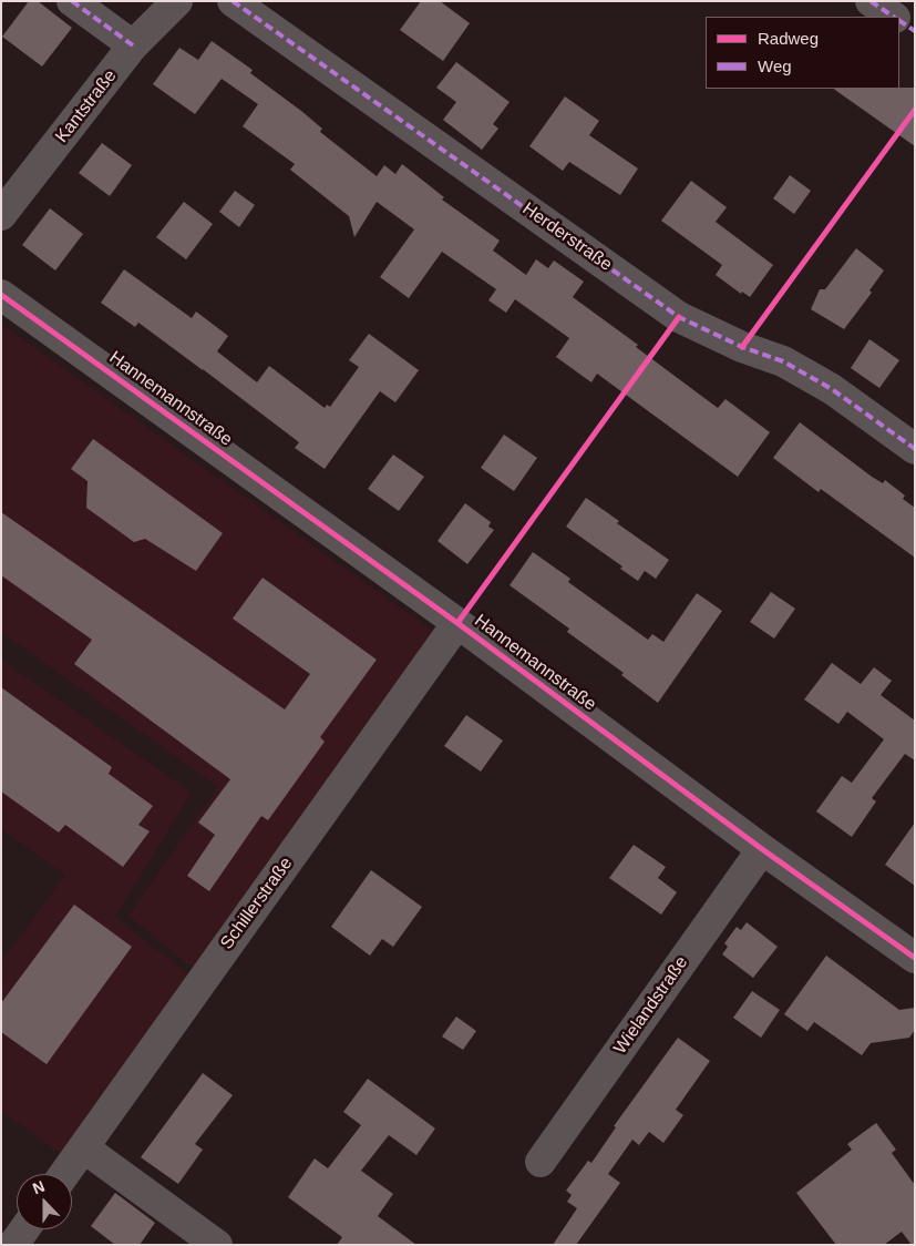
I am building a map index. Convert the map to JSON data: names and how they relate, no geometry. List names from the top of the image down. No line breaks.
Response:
{"streets":{"street":["Kantstraße","Herderstraße","Hannemannstraße","Schillerstraße","Wielandstraße"]},"crossings":[["Hannemannstraße","Schillerstraße"],["Hannemannstraße","Wielandstraße"]],"legend":["Radweg","Weg"],"north":"top"}
